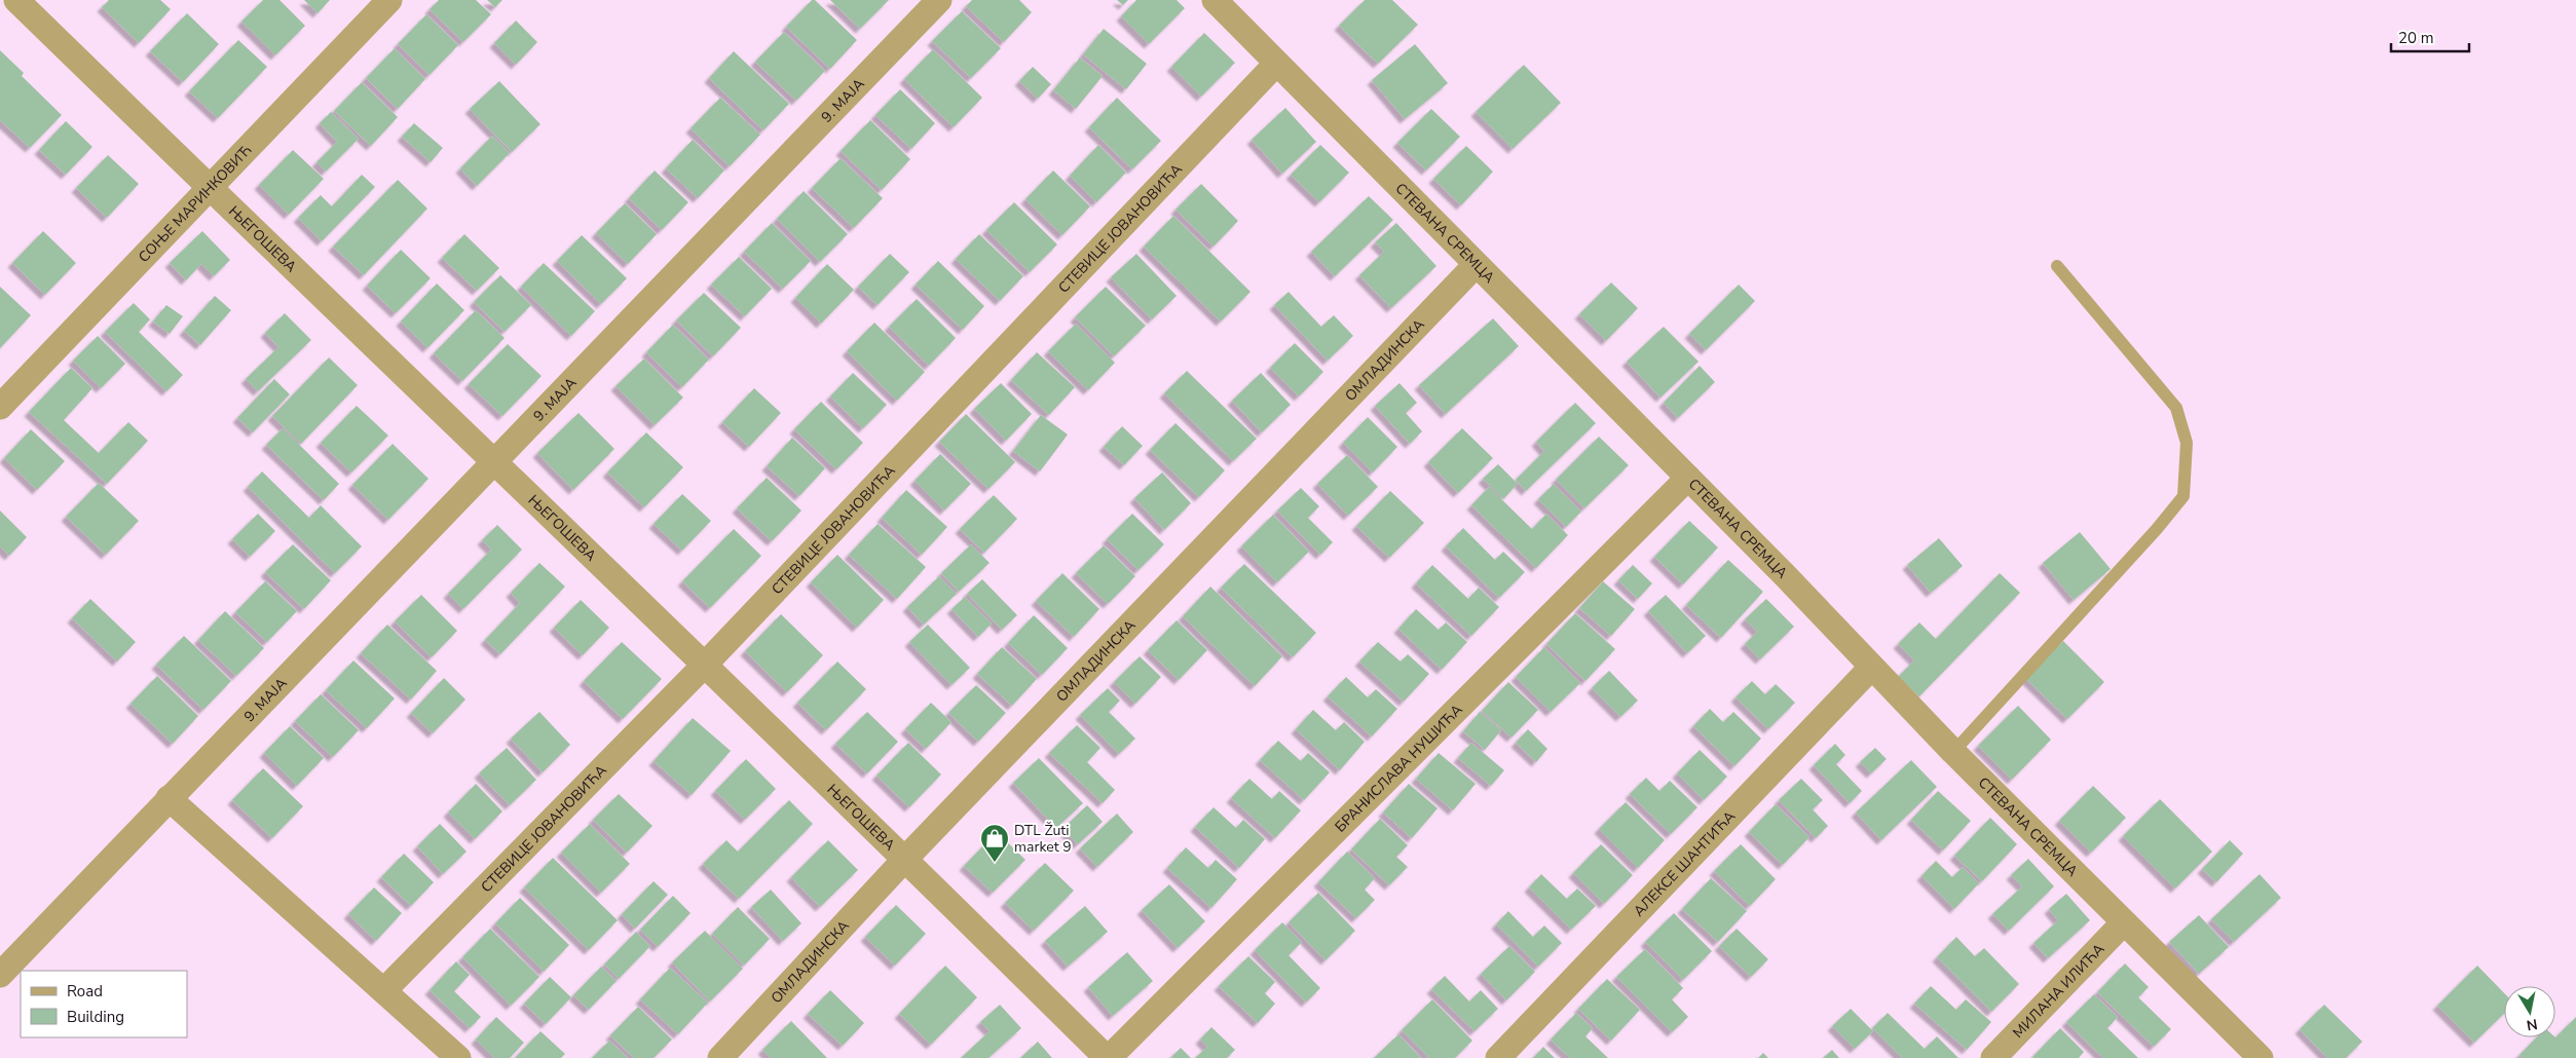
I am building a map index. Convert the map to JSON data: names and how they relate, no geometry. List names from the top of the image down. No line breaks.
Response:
{"streets":{"street":["9. МАЈА","СОЊЕ МАРИНКОВИЋ","СТЕВИЦЕ ЈОВАНОВИЋА","СТЕВАНА СРЕМЦА","ЊЕГОШЕВА","ОМЛАДИНСКА","БРАНИСЛАВА НУШИЋА","АЛЕКСЕ ШАНТИЋА","МИЛАНА ИЛИЋА"]},"crossings":[["9. МАЈА","ЊЕГОШЕВА"],["СОЊЕ МАРИНКОВИЋ","ЊЕГОШЕВА"],["СТЕВИЦЕ ЈОВАНОВИЋА","СТЕВАНА СРЕМЦА"],["СТЕВИЦЕ ЈОВАНОВИЋА","ЊЕГОШЕВА"],["СТЕВАНА СРЕМЦА","ОМЛАДИНСКА"],["СТЕВАНА СРЕМЦА","БРАНИСЛАВА НУШИЋА"],["СТЕВАНА СРЕМЦА","АЛЕКСЕ ШАНТИЋА"],["СТЕВАНА СРЕМЦА","МИЛАНА ИЛИЋА"],["ЊЕГОШЕВА","ОМЛАДИНСКА"],["ЊЕГОШЕВА","БРАНИСЛАВА НУШИЋА"]],"places":{"shop":["DTL Žuti market 9"]},"legend":["Road","Building"],"scale_bar":"20 m","north":"bottom"}
